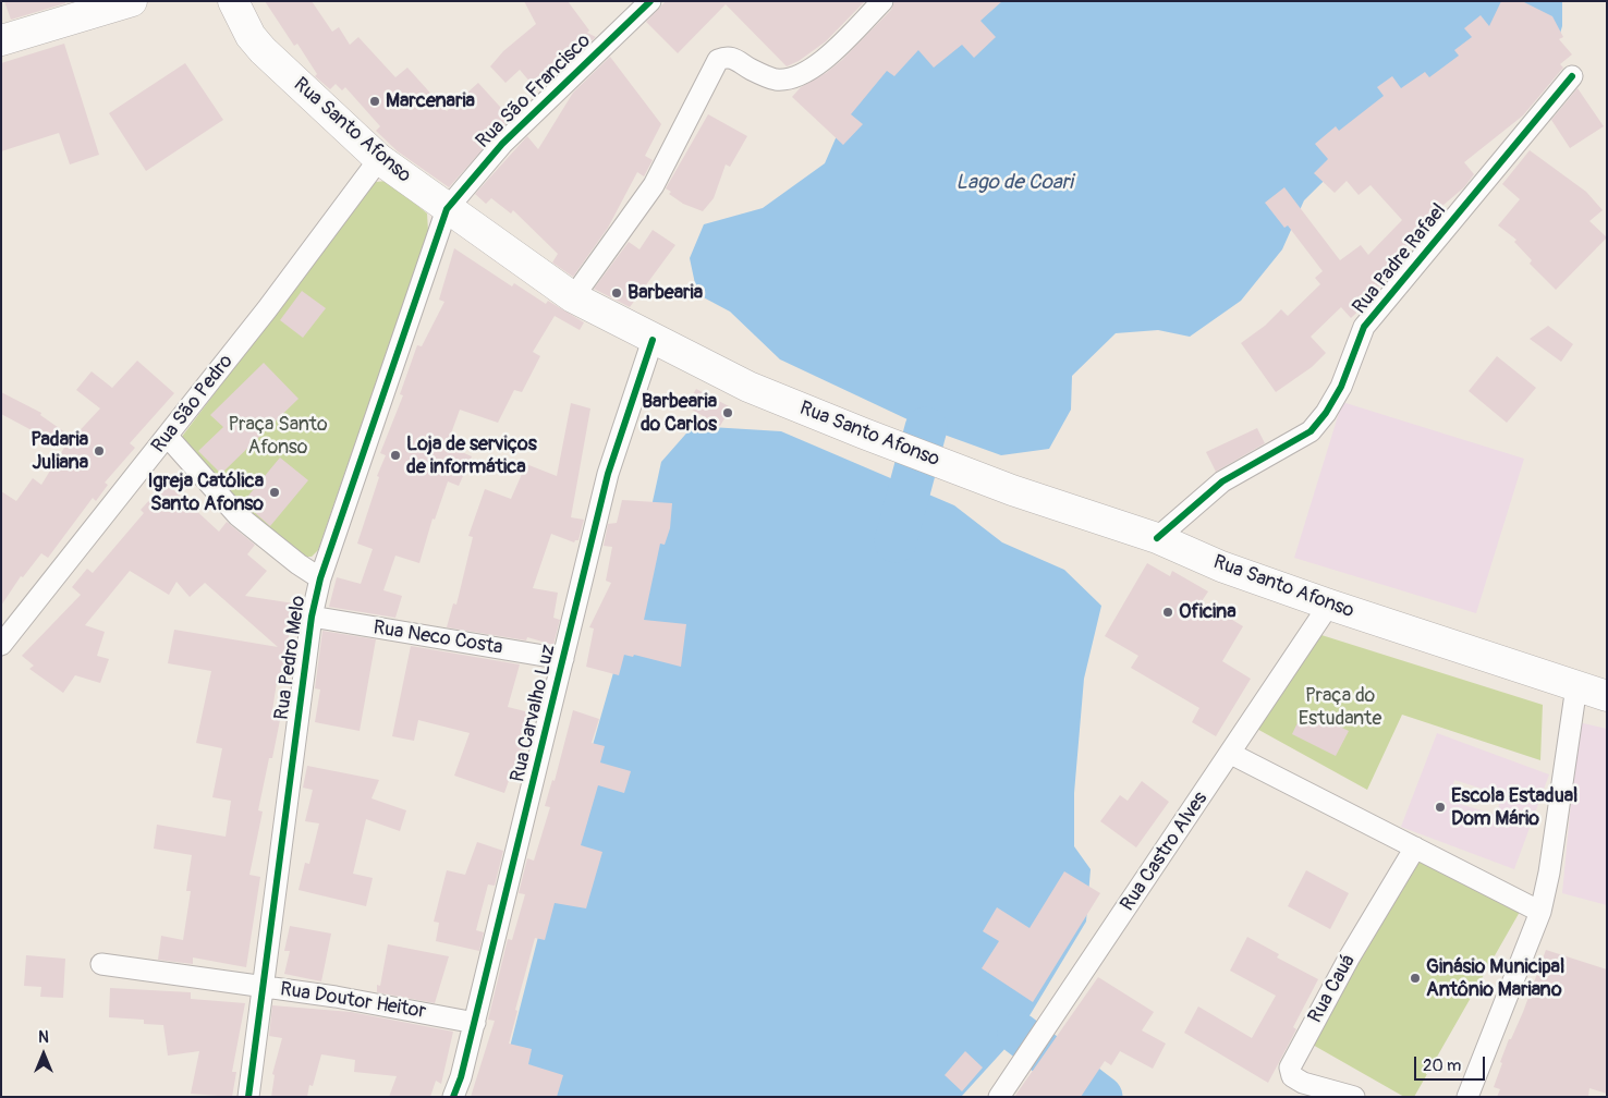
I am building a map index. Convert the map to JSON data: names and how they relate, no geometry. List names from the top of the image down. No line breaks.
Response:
{"streets":{"main road":["Rua Santo Afonso"],"street":["Rua São Francisco","Rua Padre Rafael","Rua São Pedro","Rua Neco Costa","Rua Pedro Melo","Rua Carvalho Luz","Rua Castro Alves","Rua Cauá","Rua Doutor Heitor"]},"crossings":[["Rua São Francisco","Rua Santo Afonso"],["Rua São Francisco","Rua Pedro Melo"],["Rua Santo Afonso","Rua Padre Rafael"],["Rua Santo Afonso","Rua São Pedro"],["Rua Santo Afonso","Rua Pedro Melo"],["Rua Santo Afonso","Rua Carvalho Luz"],["Rua Santo Afonso","Rua Castro Alves"],["Rua Neco Costa","Rua Pedro Melo"],["Rua Neco Costa","Rua Carvalho Luz"],["Rua Pedro Melo","Rua Doutor Heitor"],["Rua Carvalho Luz","Rua Doutor Heitor"]],"water":["Lago de Coari"],"parks":["Praça Santo Afonso","Praça do Estudante"],"places":["Marcenaria","Barbearia","Barbearia do Carlos","Padaria Juliana","Loja de serviços de informática","Igreja Católica Santo Afonso","Oficina","Escola Estadual Dom Mário","Ginásio Municipal Antônio Mariano"],"scale_bar":"20 m","north":"top"}
